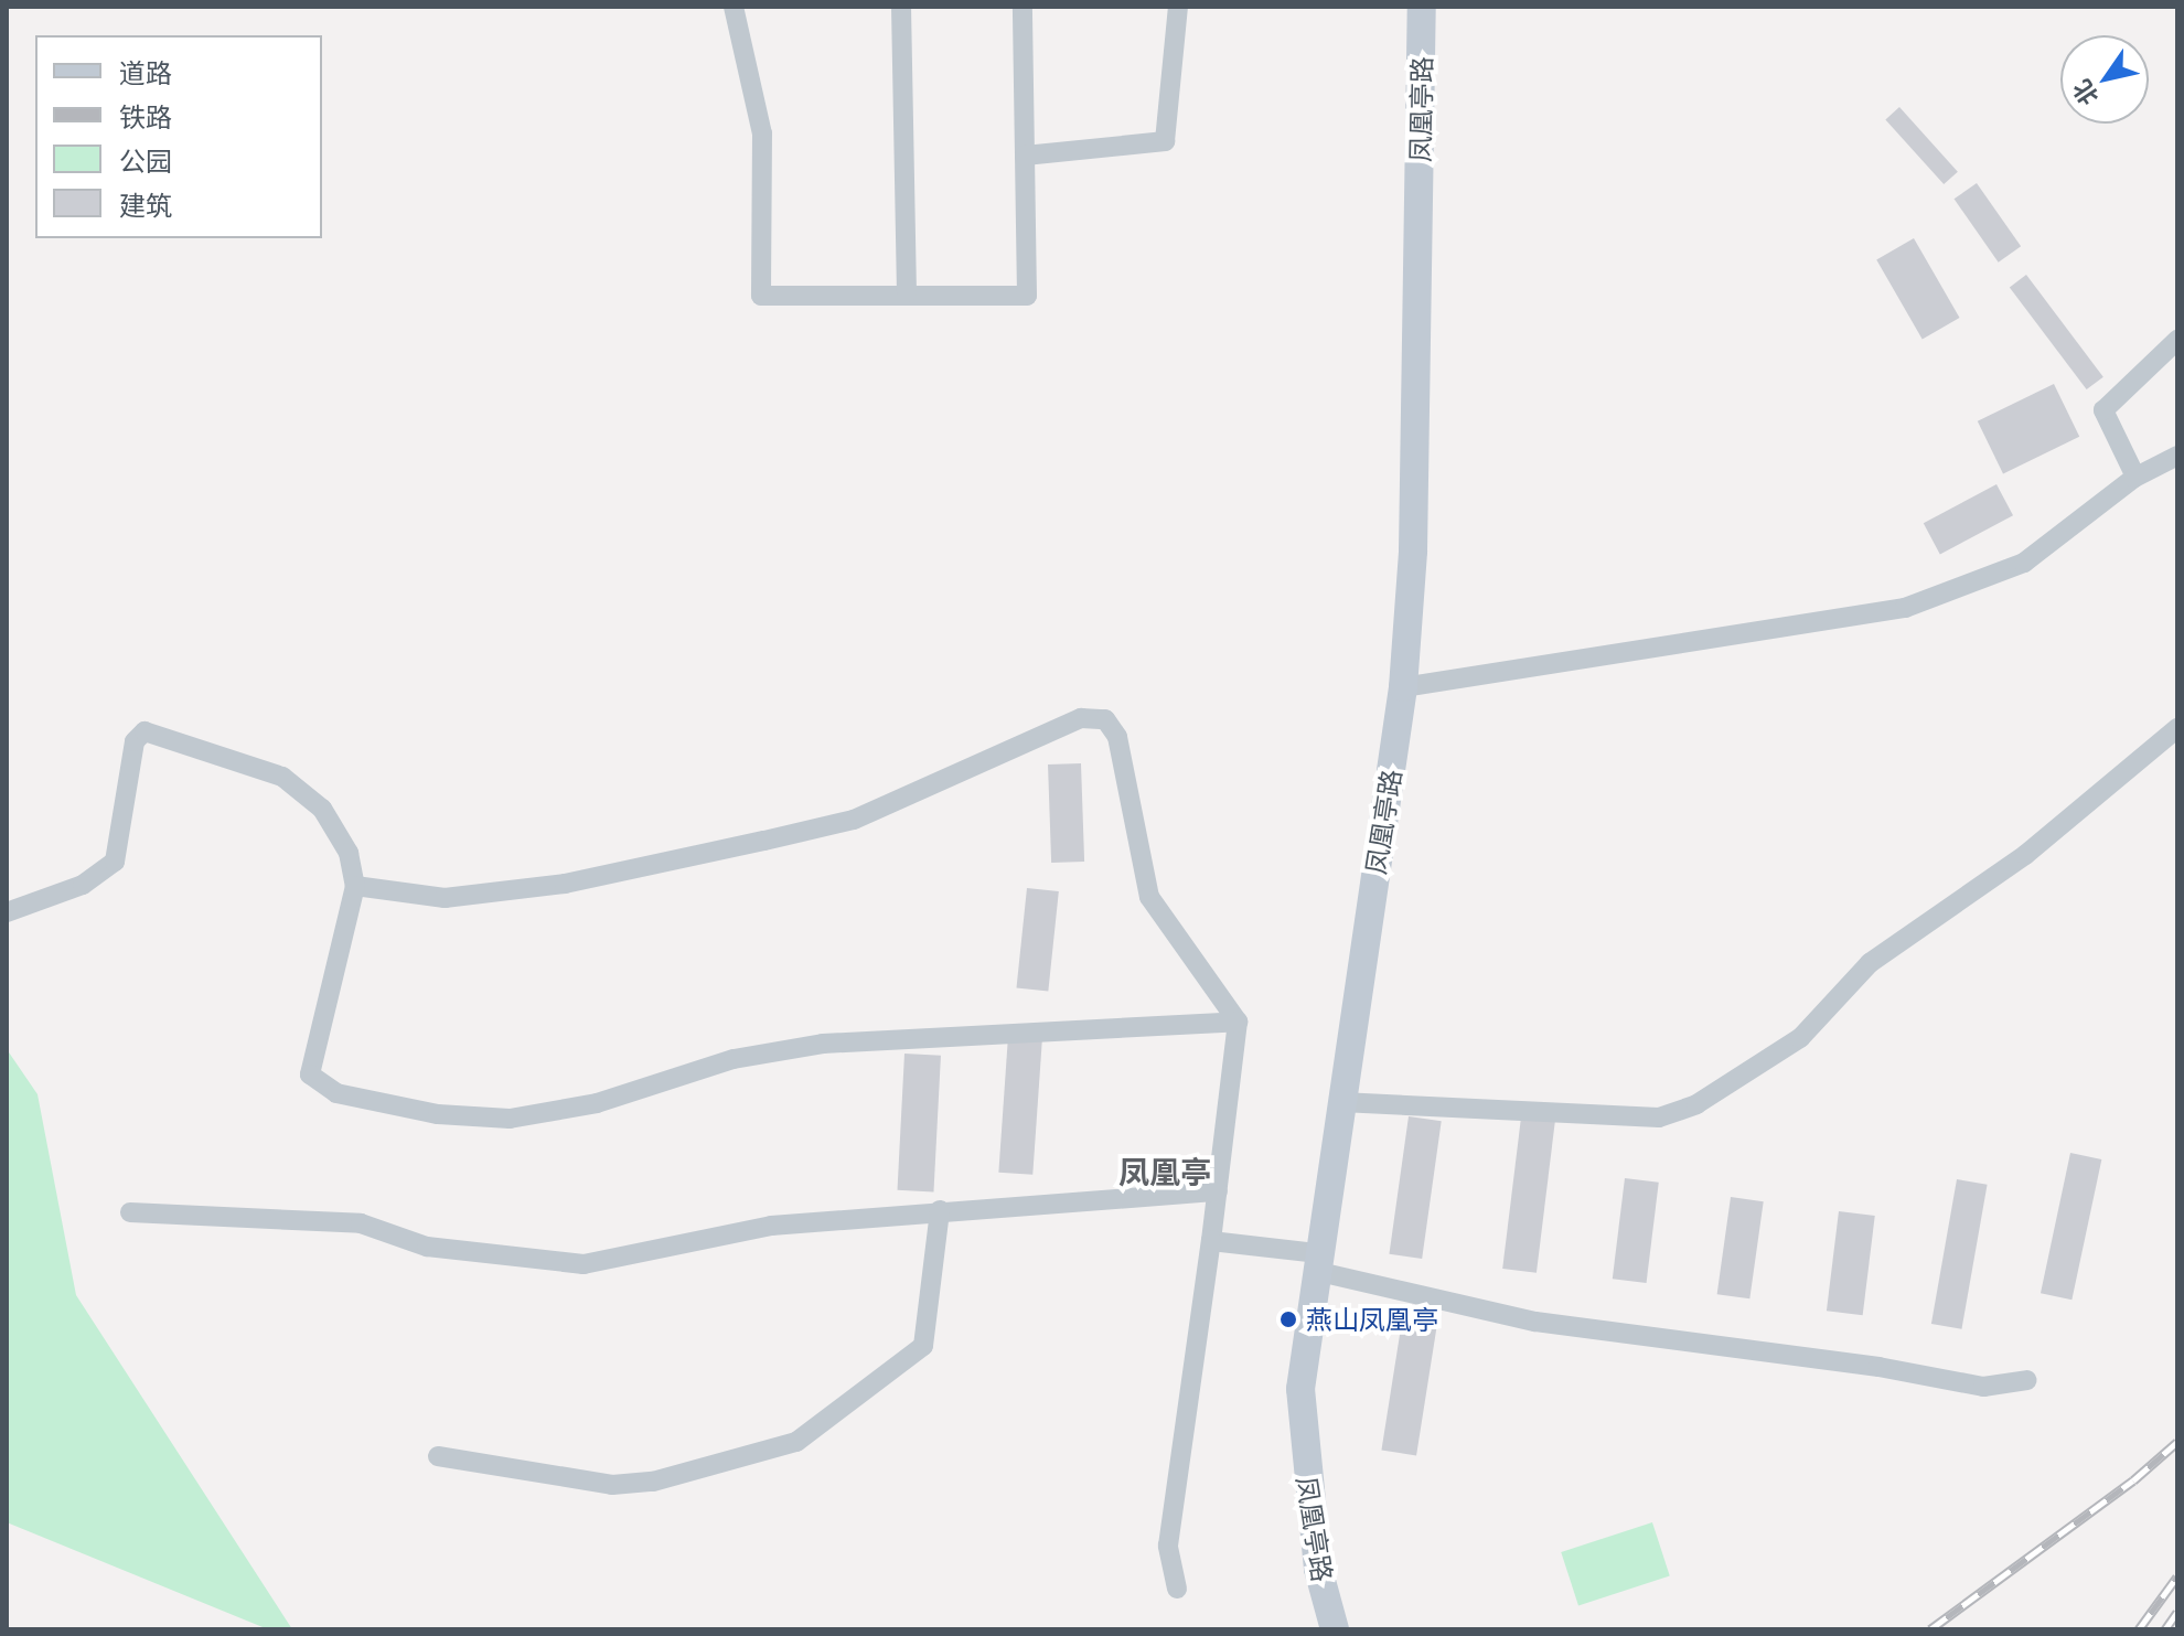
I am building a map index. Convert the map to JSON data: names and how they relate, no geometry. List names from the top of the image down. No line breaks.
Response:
{"streets":{"street":["凤凰亭路"]},"districts":["凤凰亭"],"places":["燕山凤凰亭"],"legend":["道路","铁路","公园","建筑"],"north":"bottom left"}
